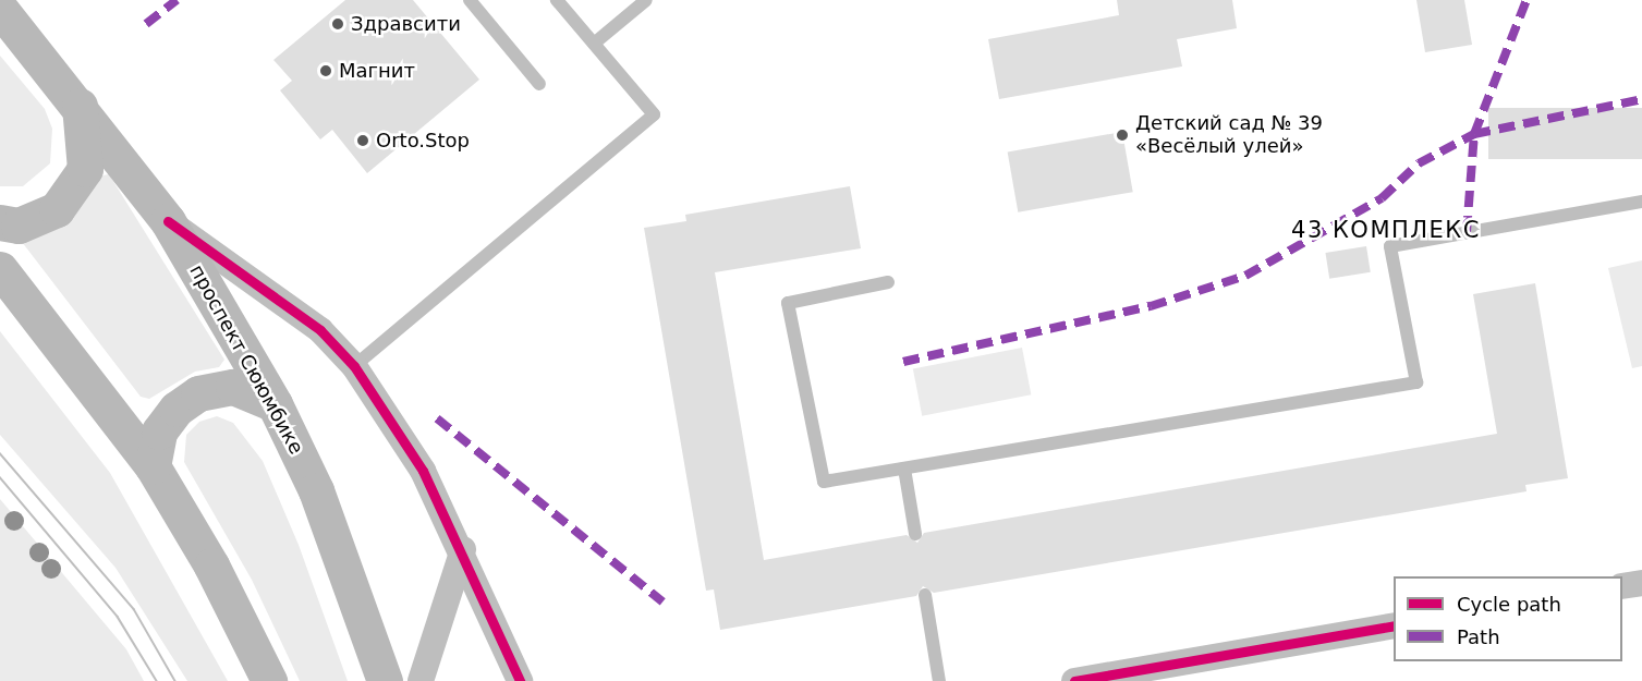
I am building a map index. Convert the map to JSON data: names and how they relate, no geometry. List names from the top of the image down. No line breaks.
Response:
{"streets":{"main road":["проспект Сююмбике"]},"districts":["43 КОМПЛЕКС"],"places":["Здравсити","Магнит","Детский сад № 39 «Весёлый улей»","Orto.Stop"],"legend":["Cycle path","Path"]}
